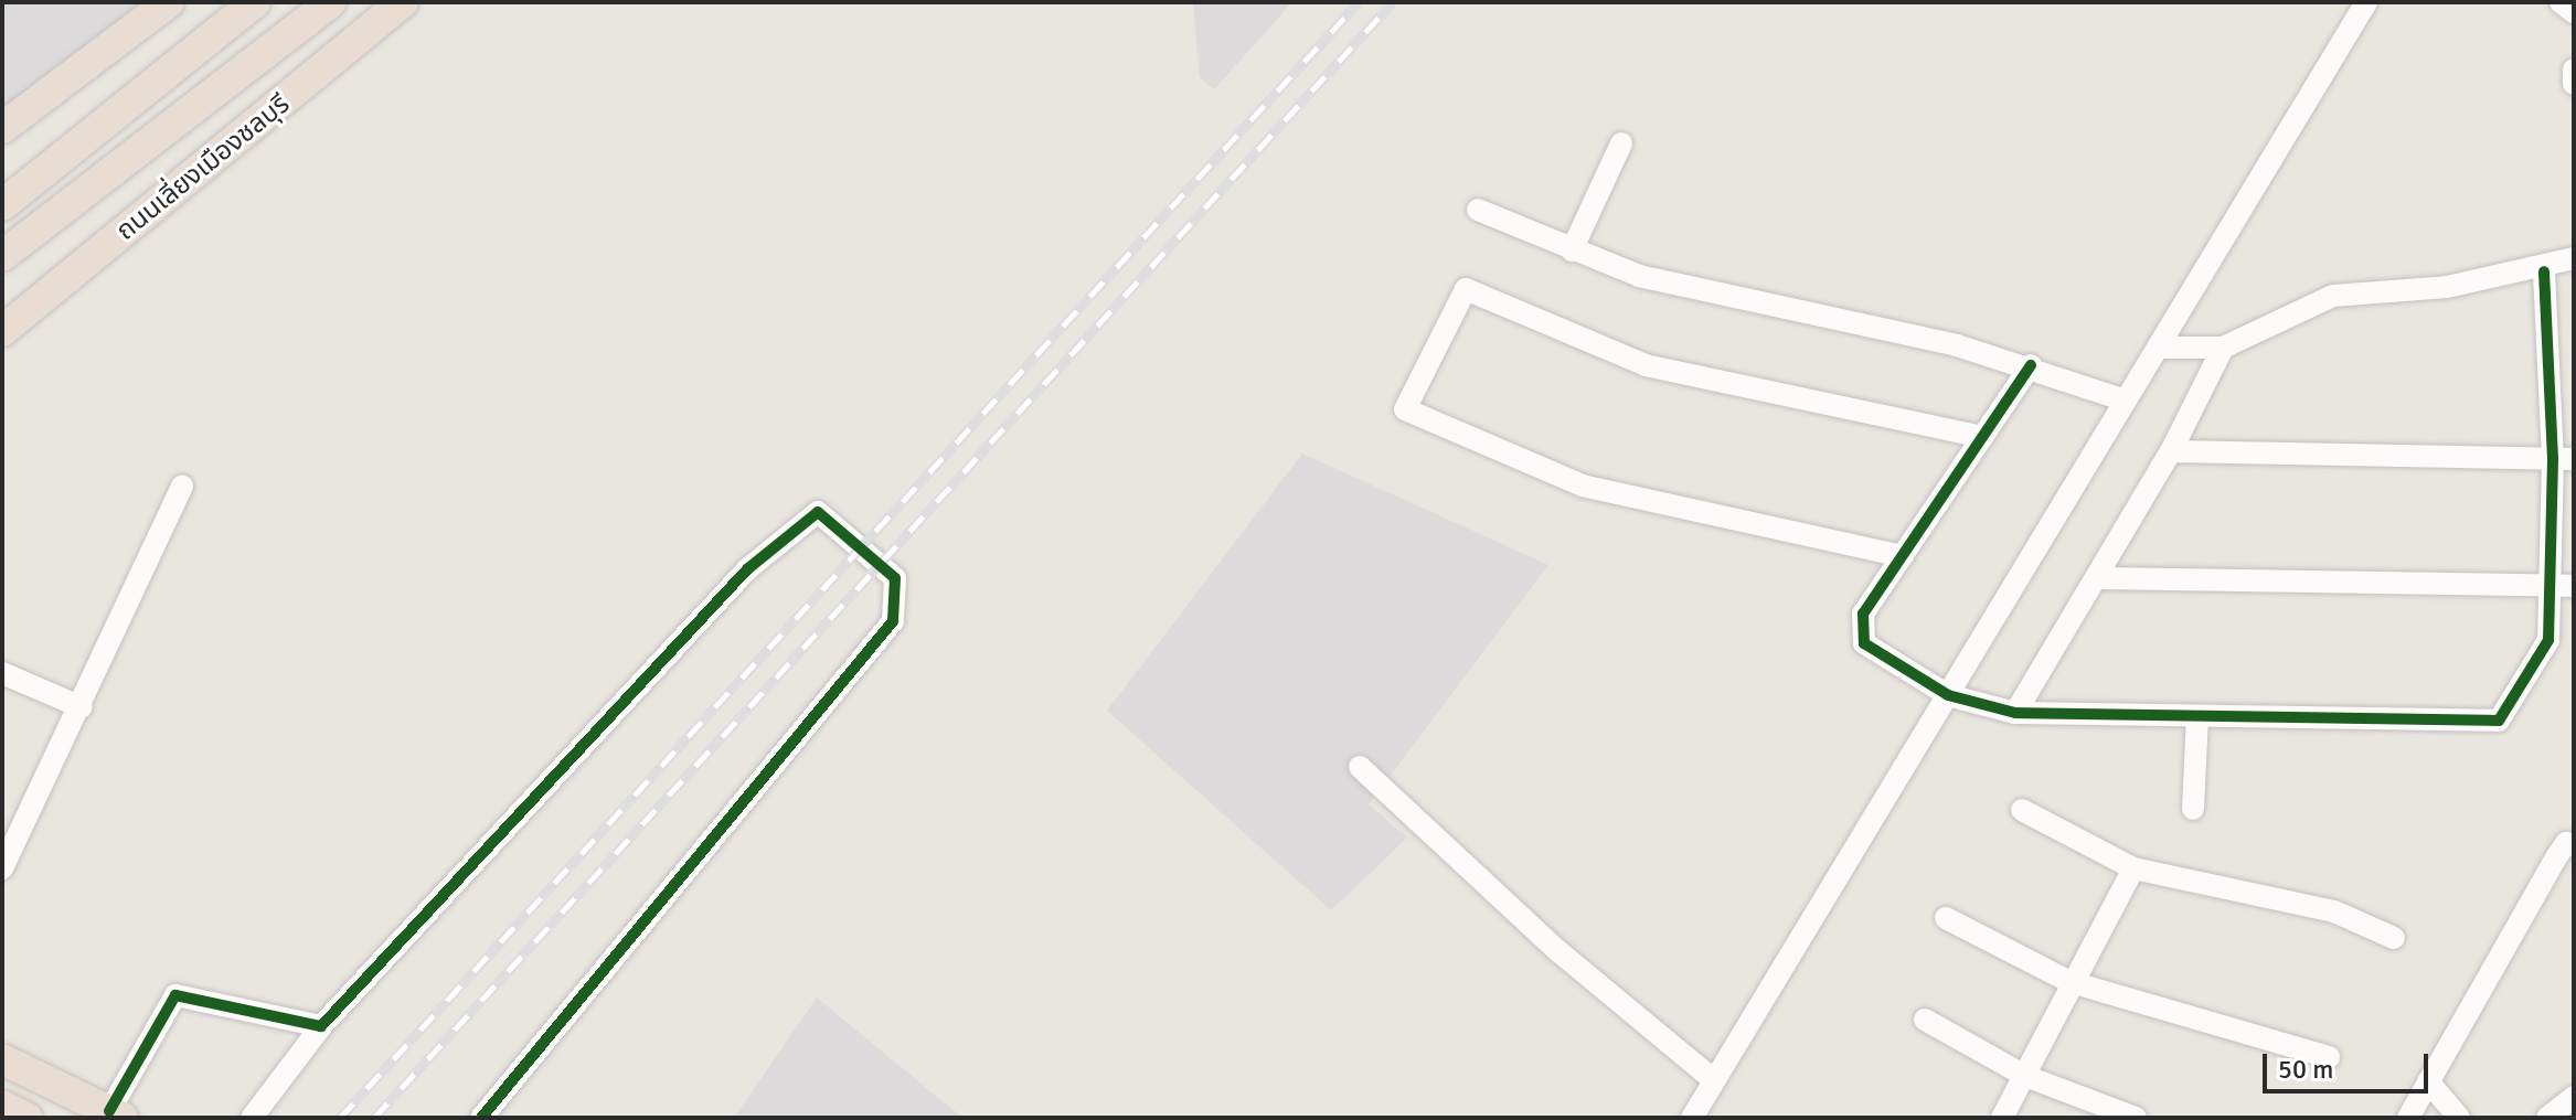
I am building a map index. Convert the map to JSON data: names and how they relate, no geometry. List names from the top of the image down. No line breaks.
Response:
{"streets":{"highway":["ถนนเลี่ยงเมืองชลบุรี"]},"scale_bar":"50 m"}
